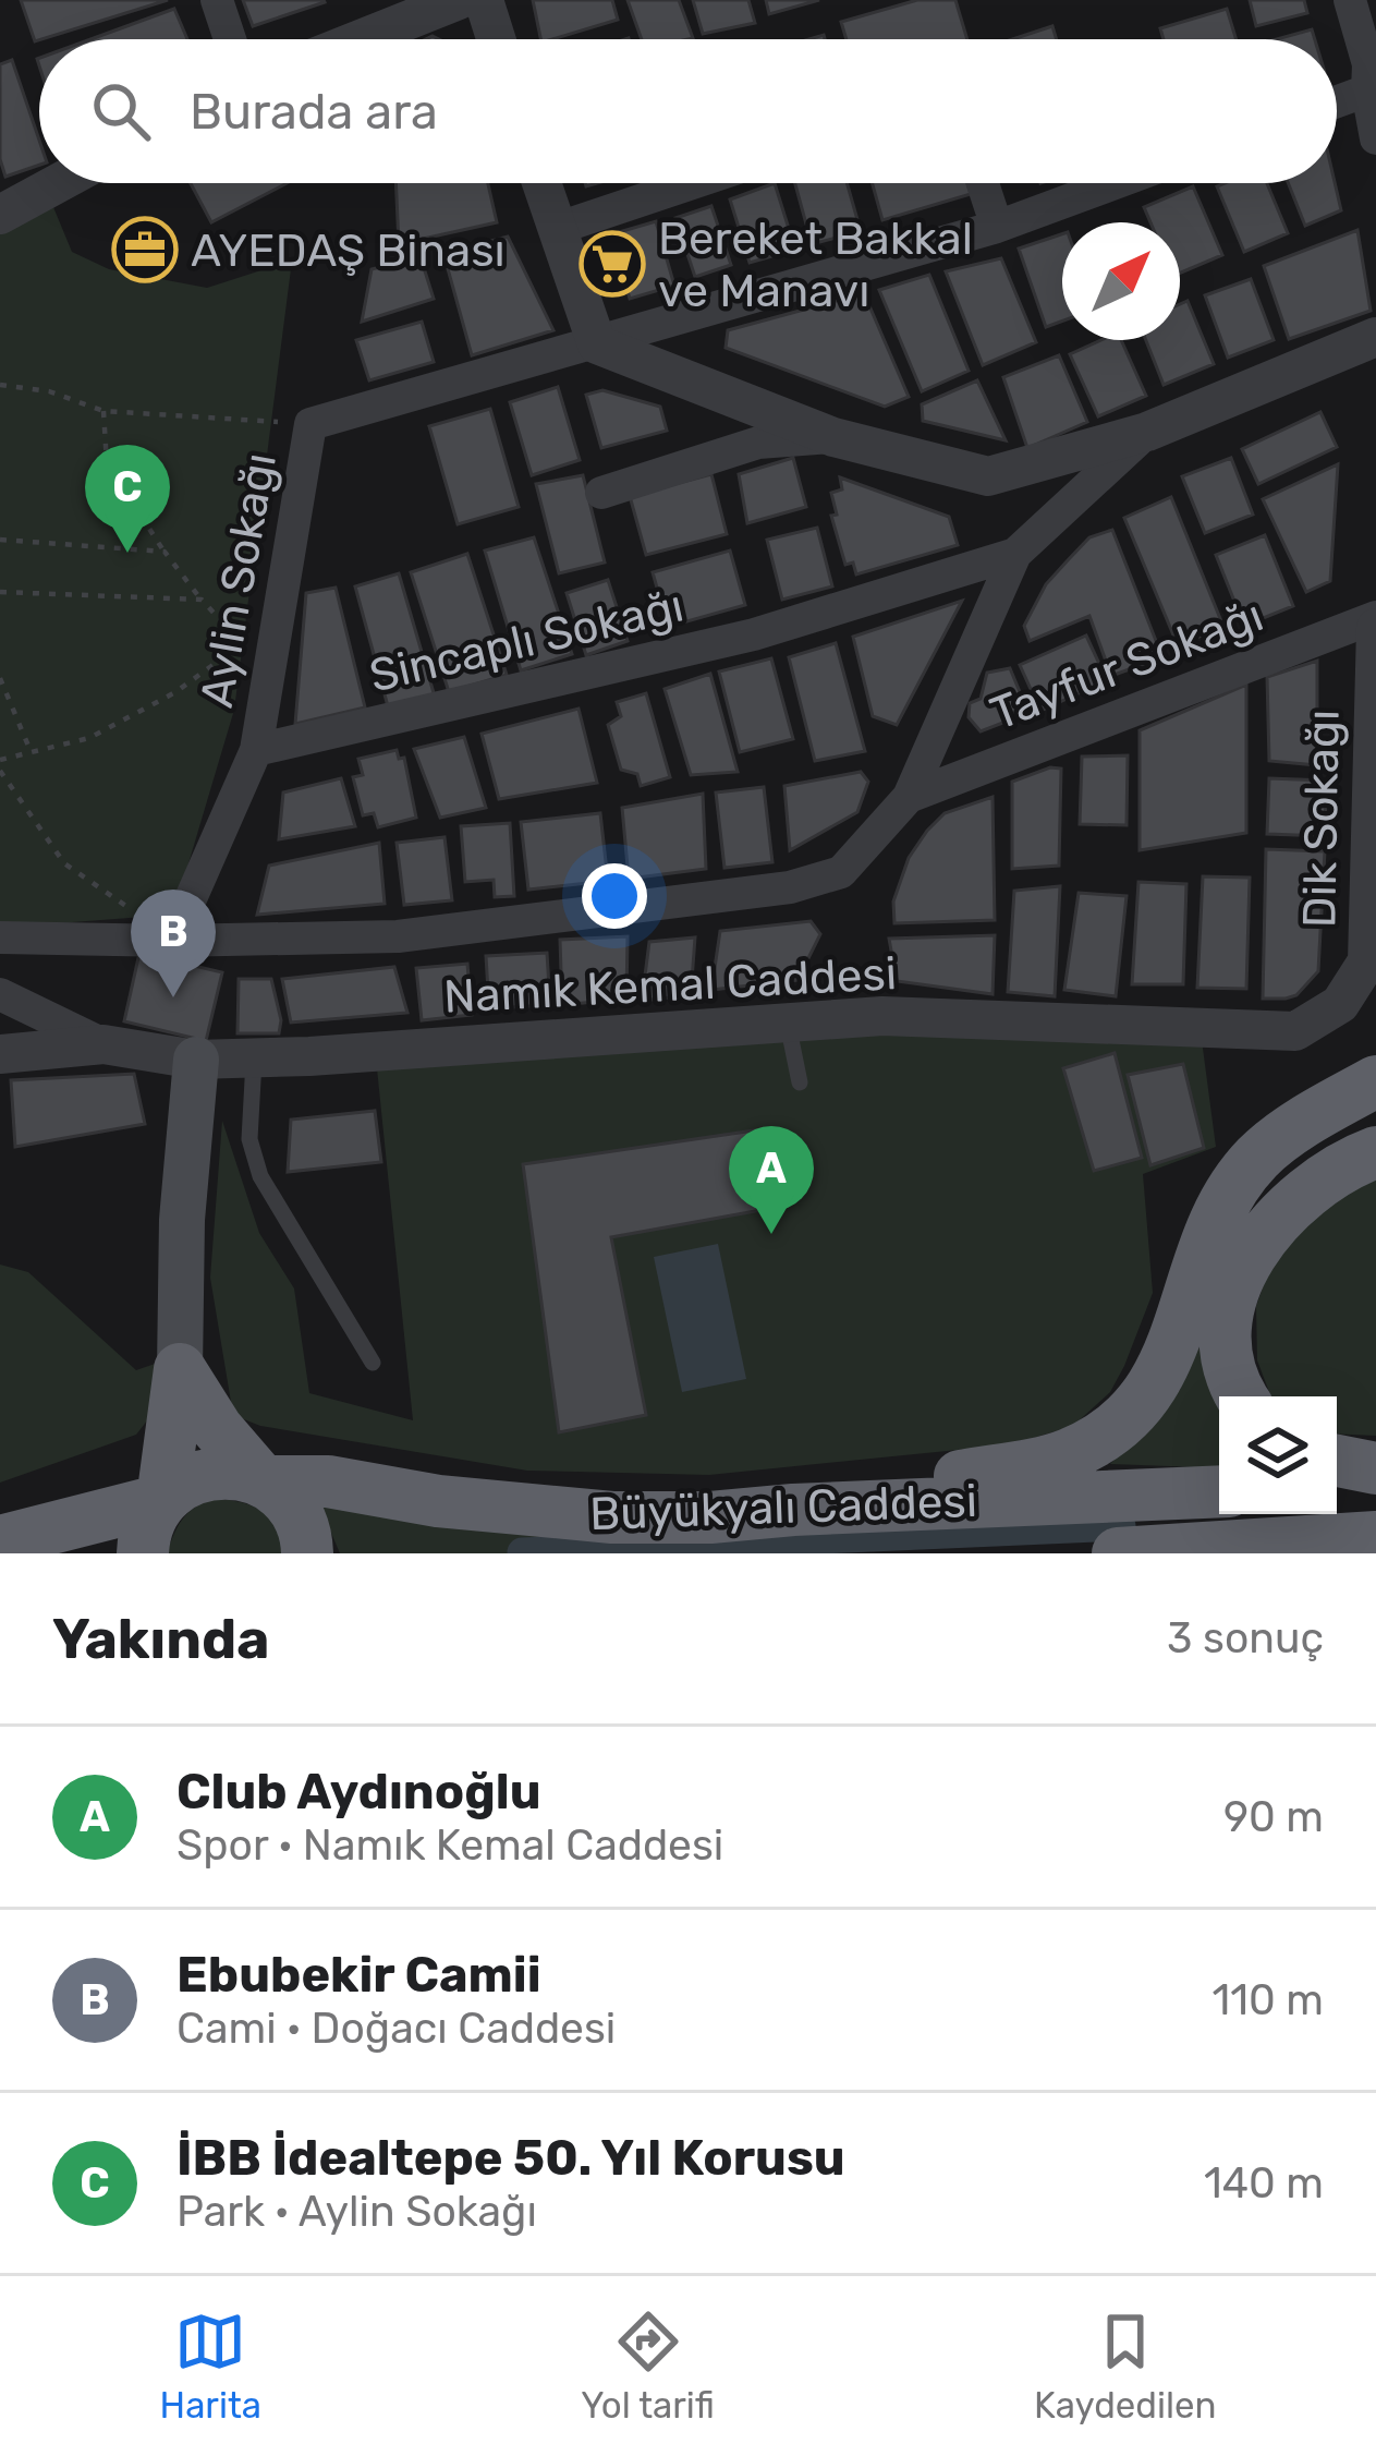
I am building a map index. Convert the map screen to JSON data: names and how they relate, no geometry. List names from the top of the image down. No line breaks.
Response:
{"streets":{"highway":["Büyükyalı Caddesi"],"street":["Aylin Sokağı","Sincaplı Sokağı","Tayfur Sokağı","Dik Sokağı","Namık Kemal Caddesi"]},"crossings":[["Aylin Sokağı","Sincaplı Sokağı"],["Dik Sokağı","Namık Kemal Caddesi"]],"places":{"office":["AYEDAŞ Binası"],"supermarket":["Bereket Bakkal ve Manavı"]},"north":"top right","page":{"search":"Burada ara","pins":["C","B","A"],"heading":["Yakında","3 sonuç"],"list":[{"mark":"A","name":"Club Aydınoğlu","note":"Spor · Namık Kemal Caddesi","value":"90 m"},{"mark":"B","name":"Ebubekir Camii","note":"Cami · Doğacı Caddesi","value":"110 m"},{"mark":"C","name":"İBB İdealtepe 50. Yıl Korusu","note":"Park · Aylin Sokağı","value":"140 m"}],"nav":["Harita","Yol tarifi","Kaydedilen"]}}
